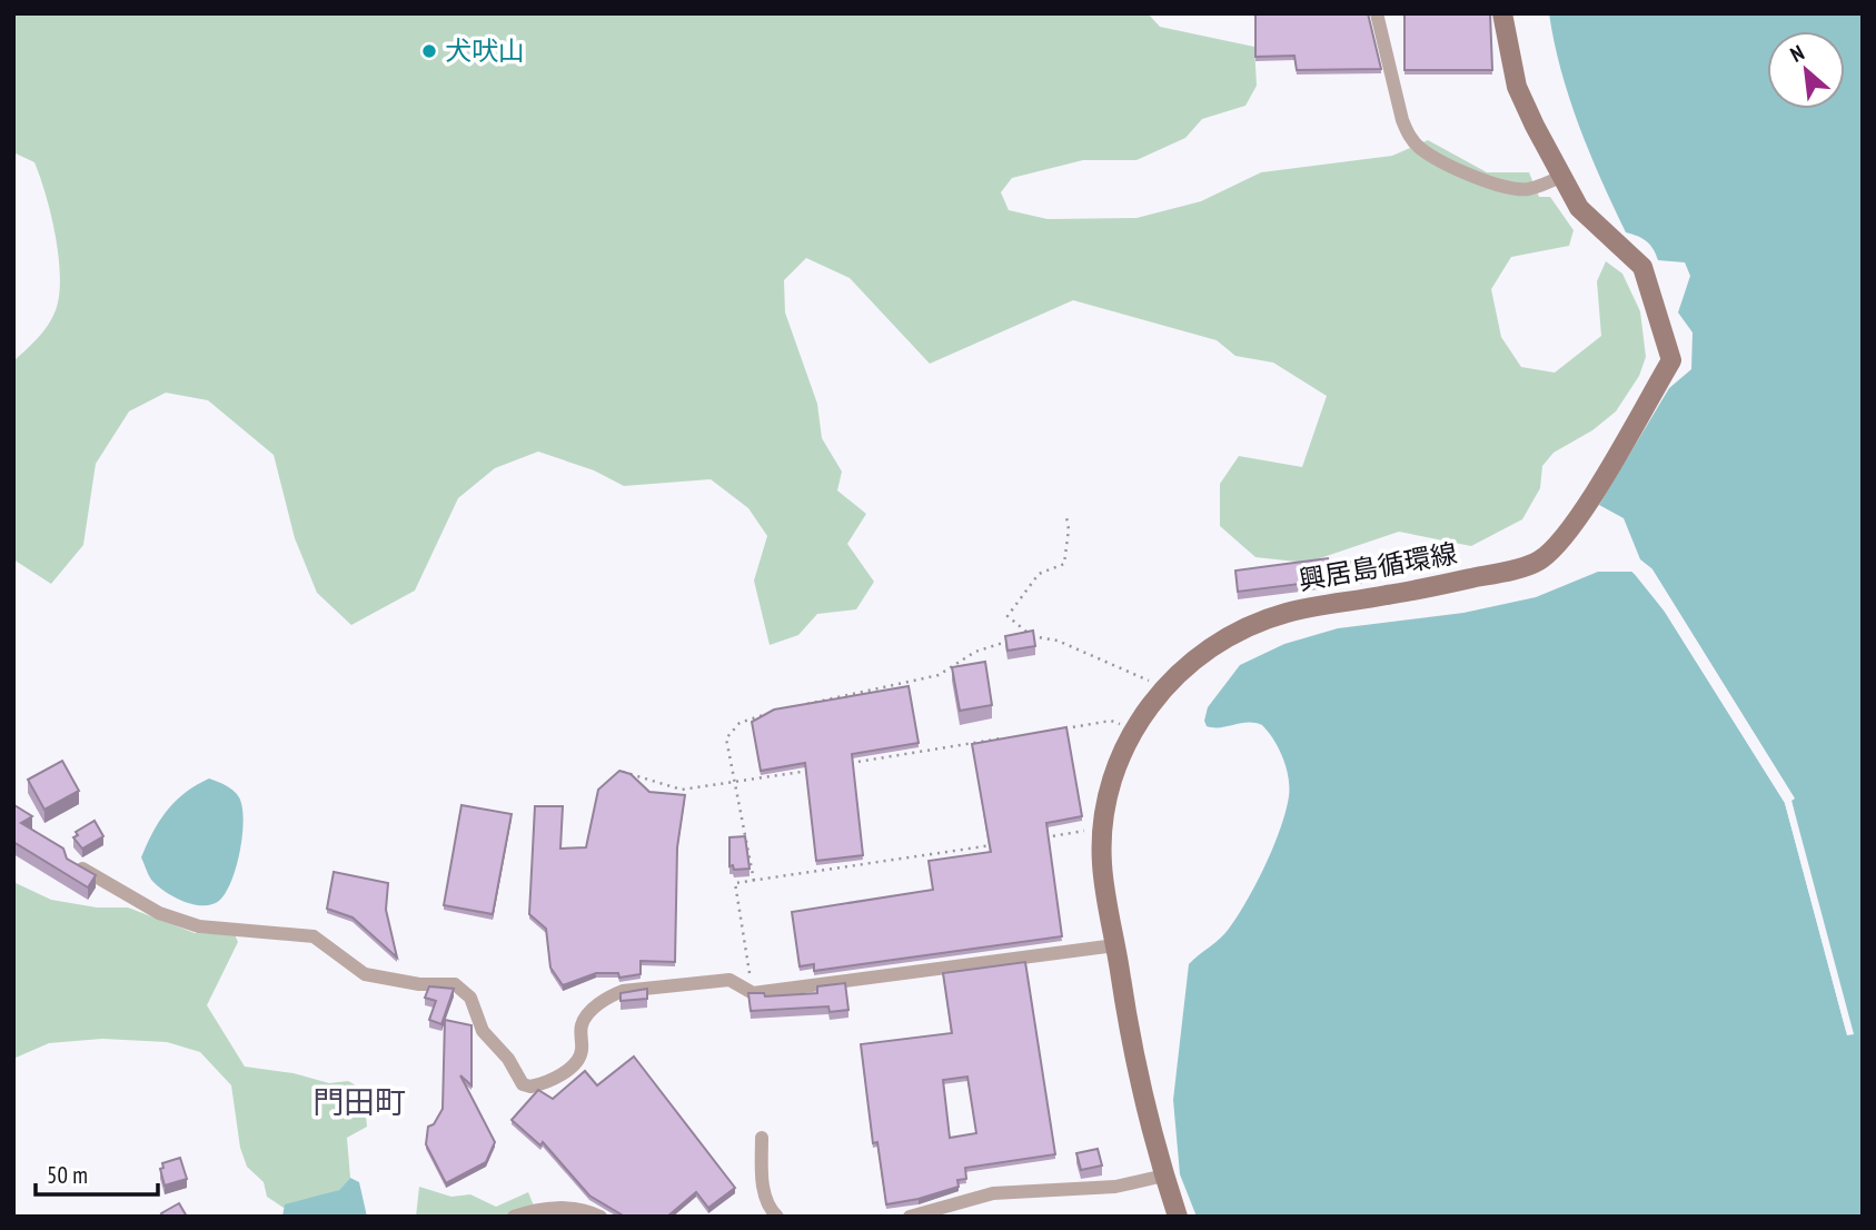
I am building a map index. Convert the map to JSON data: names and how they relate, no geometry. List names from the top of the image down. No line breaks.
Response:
{"streets":{"main road":["興居島循環線"]},"districts":["門田町"],"places":["犬吠山"],"scale_bar":"50 m","north":"top left"}
